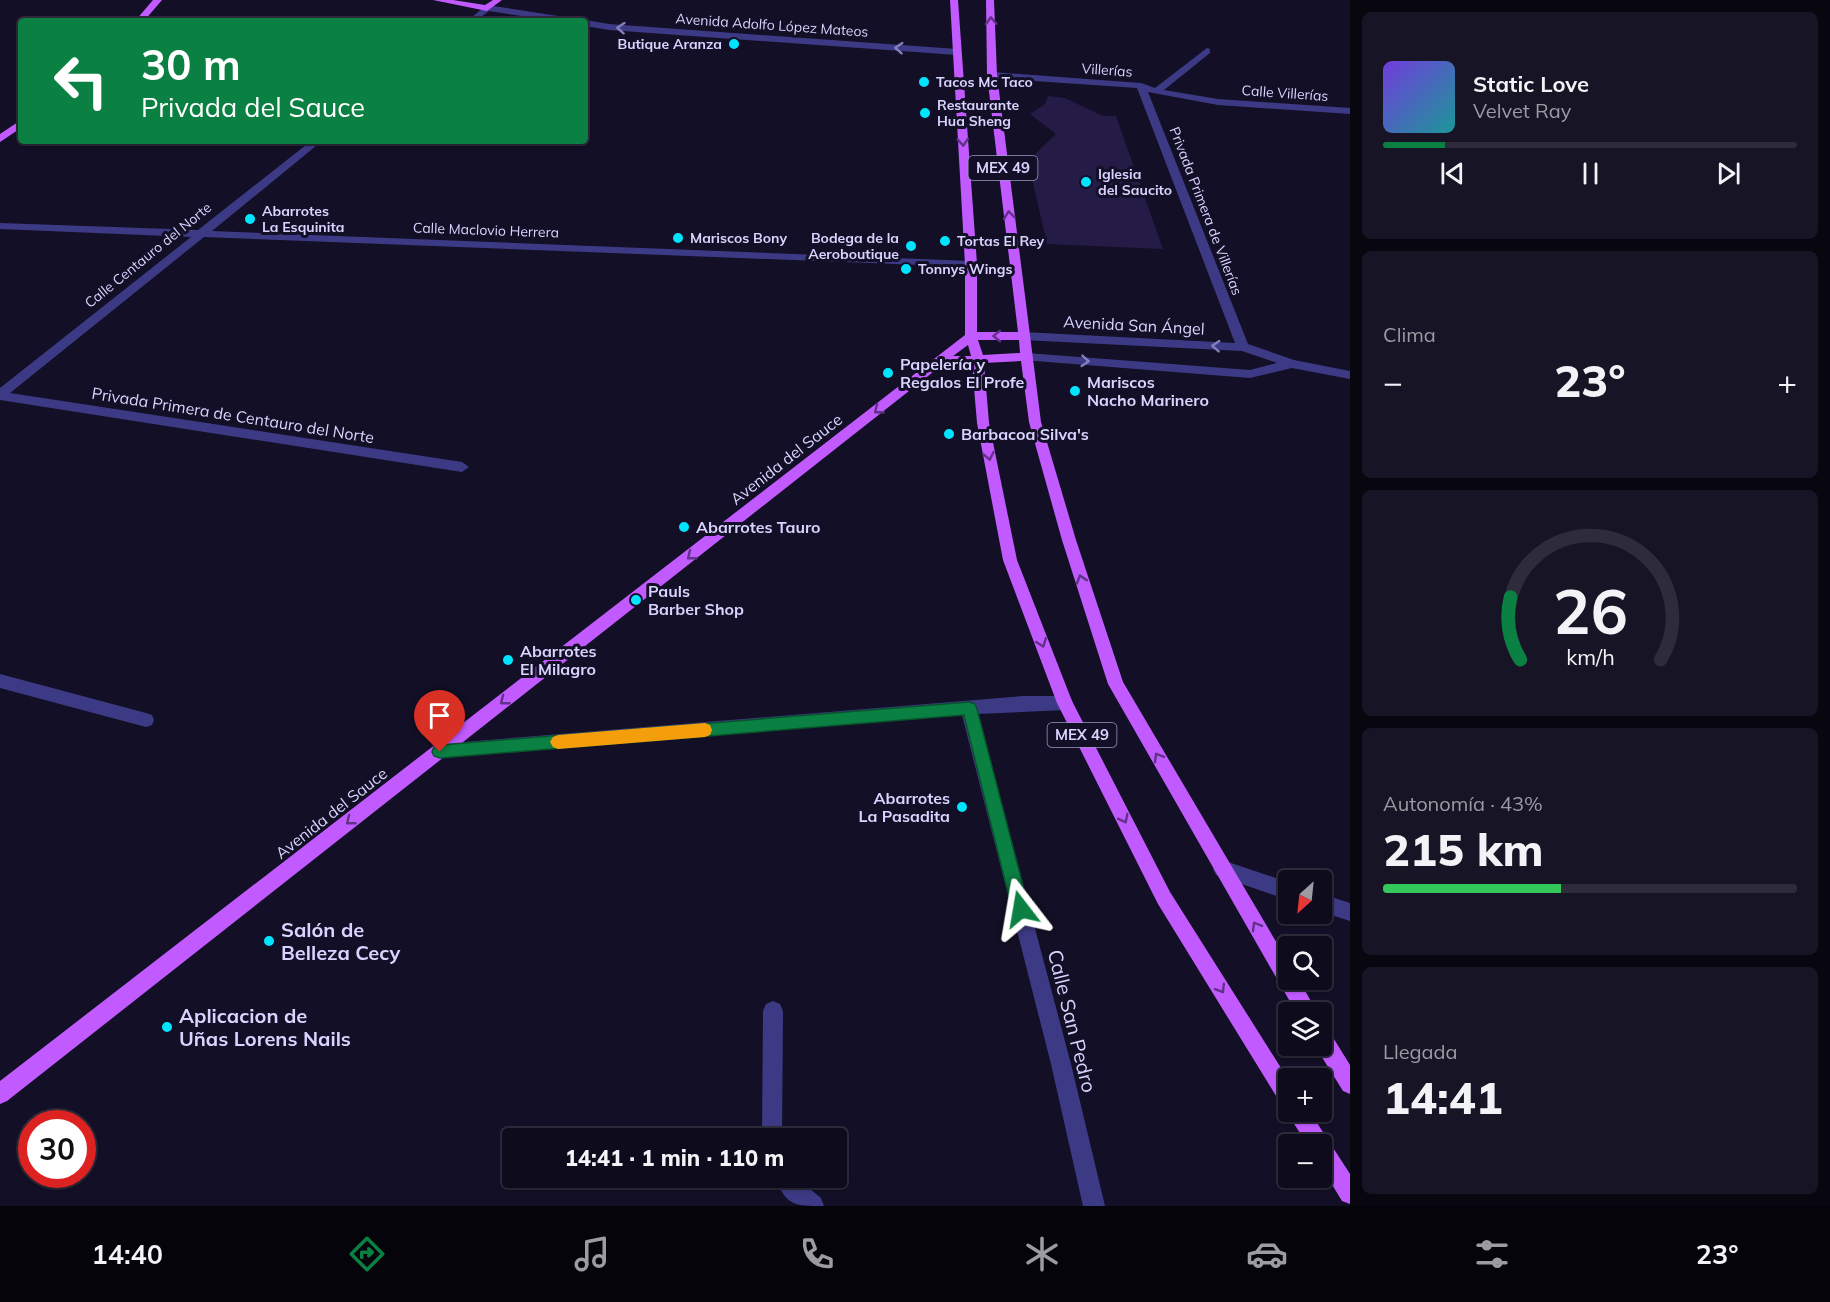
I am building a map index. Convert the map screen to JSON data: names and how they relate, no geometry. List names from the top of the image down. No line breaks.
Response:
{"streets":{"main road":["MEX 49","Avenida San Ángel","Avenida del Sauce"],"street":["Avenida Adolfo López Mateos","Villerías","Calle Villerías","Privada Primera de Villerías","Calle Maclovio Herrera","Calle Centauro del Norte","Privada Primera de Centauro del Norte","Calle San Pedro"]},"crossings":[["Avenida Adolfo López Mateos","MEX 49"],["Villerías","Calle Villerías"],["Villerías","MEX 49"],["Villerías","Privada Primera de Villerías"],["MEX 49","Calle Maclovio Herrera"],["MEX 49","Avenida San Ángel"],["MEX 49","Avenida del Sauce"],["Privada Primera de Villerías","Avenida San Ángel"],["Calle Maclovio Herrera","Calle Centauro del Norte"],["Calle Centauro del Norte","Privada Primera de Centauro del Norte"],["Avenida San Ángel","Avenida del Sauce"]],"one_way":["Avenida Adolfo López Mateos","Avenida del Sauce"],"places":["Butique Aranza","Tacos Mc Taco","Restaurante Hua Sheng","Iglesia del Saucito","Abarrotes La Esquinita","Mariscos Bony","Tortas El Rey","Bodega de la Aeroboutique","Tonnys Wings","Papelería y Regalos El Profe","Mariscos Nacho Marinero","Barbacoa Silva's","Abarrotes Tauro","Pauls Barber Shop","Abarrotes El Milagro","Abarrotes La Pasadita","Salón de Belleza Cecy","Aplicacion de Uñas Lorens Nails"],"north":"bottom left","page":{"turn":["30 m","Privada del Sauce"],"song":["Static Love","Velvet Ray"],"tile":["Clima",["Autonomía · 43%","215 km"],["Llegada","14:41"]],"heat":["−","23°","+"],"map_buttons":["+","−"],"limit":"30","trip":"14:41 · 1 min · 110 m","tabs":["14:40","23°"],"gauge":["26","km/h"]}}
